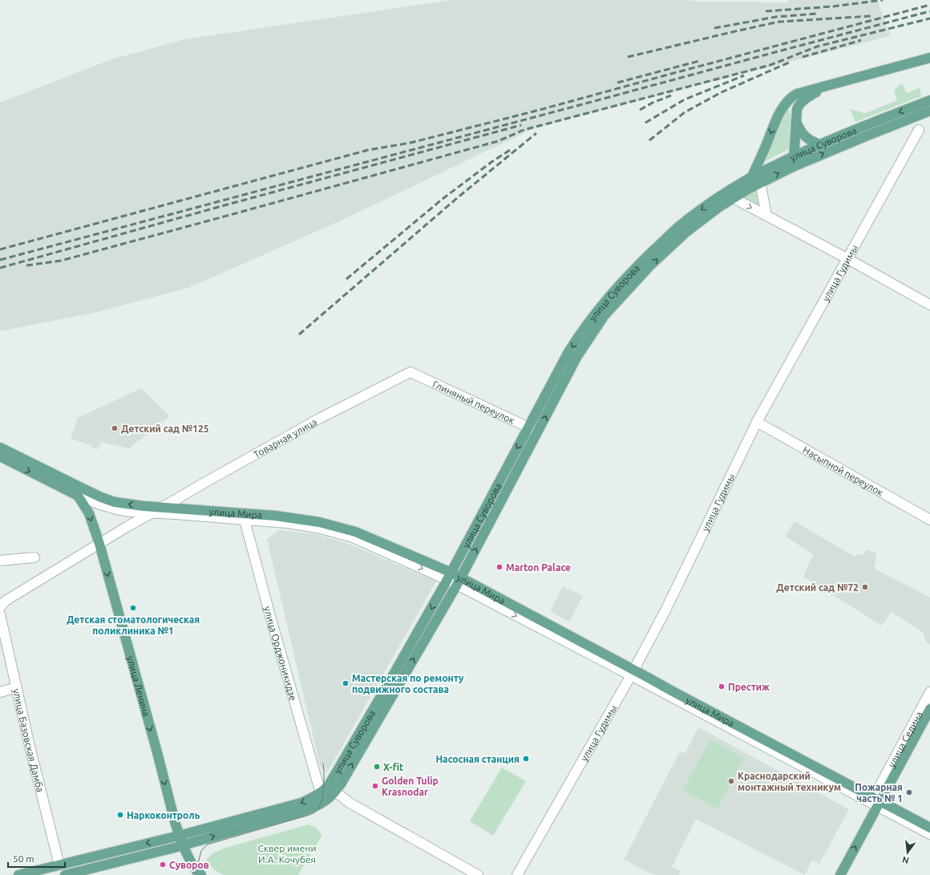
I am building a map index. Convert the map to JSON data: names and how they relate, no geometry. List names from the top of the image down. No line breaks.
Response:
{"streets":{"main road":["улица Суворова","улица Мира","улица Ленина","улица Седина"],"street":["улица Гудимы","Глиняный переулок","Товарная улица","Насыпной переулок","улица Орджоникидзе","улица Базовская Дамба"]},"crossings":[["улица Суворова","Глиняный переулок"],["улица Суворова","улица Мира"],["улица Суворова","улица Орджоникидзе"],["улица Суворова","улица Ленина"],["улица Суворова","улица Базовская Дамба"],["улица Гудимы","Насыпной переулок"],["улица Гудимы","улица Мира"],["Глиняный переулок","Товарная улица"],["Товарная улица","улица Мира"],["улица Мира","улица Орджоникидзе"],["улица Мира","улица Ленина"],["улица Мира","улица Седина"]],"one_way":["улица Ленина"],"parks":["Сквер имени И.А. Кочубея"],"places":["Детский сад №125","Marton Palace","Детский сад №72","Детская стоматологическая поликлиника №1","Мастерская по ремонту подвижного состава","Престиж","Насосная станция","X-fit","Краснодарский монтажный техникум","Golden Tulip Krasnodar","Пожарная часть № 1","Наркоконтроль","Суворов"],"scale_bar":"50 m","north":"bottom"}
